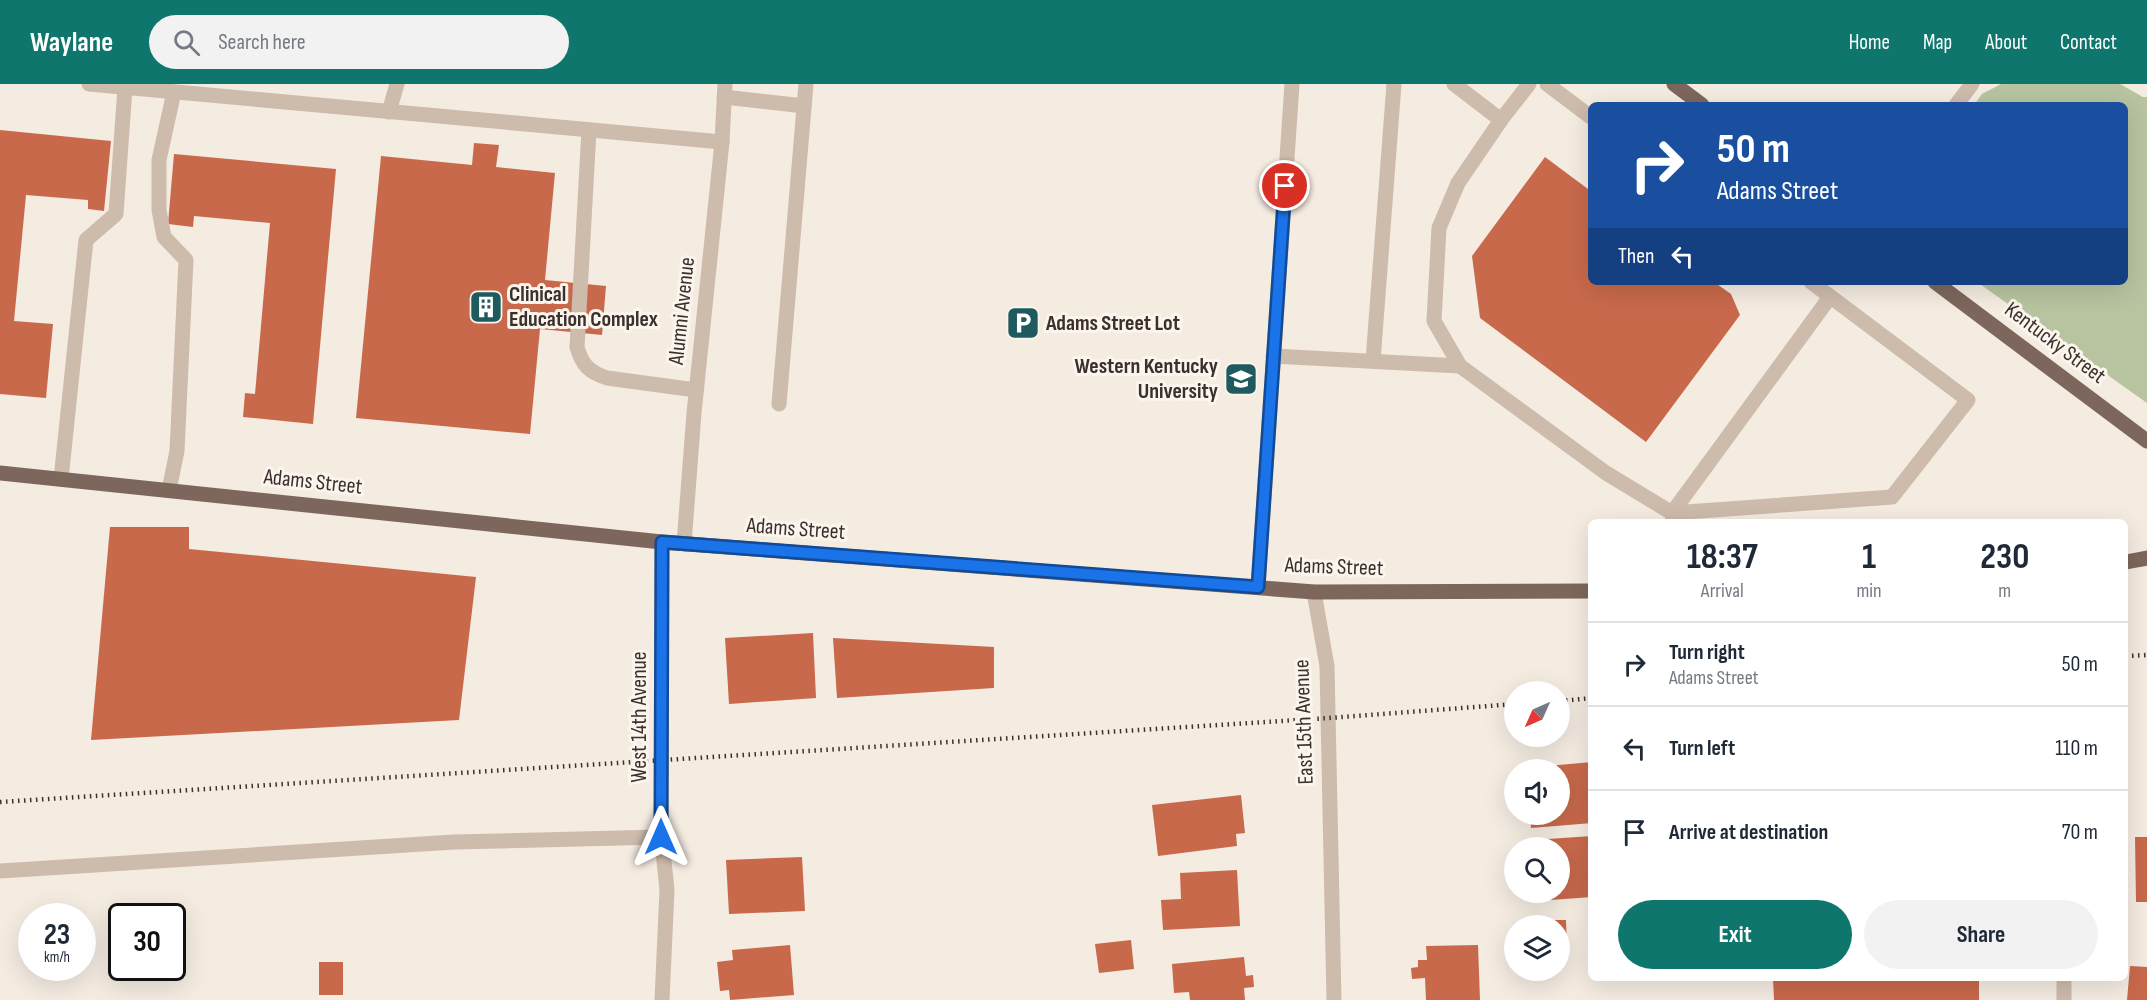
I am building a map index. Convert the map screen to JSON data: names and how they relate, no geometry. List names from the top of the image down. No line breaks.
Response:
{"streets":{"main road":["Kentucky Street","Adams Street"],"street":["Alumni Avenue","West 14th Avenue","East 15th Avenue"]},"crossings":[["Alumni Avenue","Adams Street"],["Adams Street","West 14th Avenue"],["Adams Street","East 15th Avenue"]],"places":{"building":["Clinical Education Complex"],"parking":["Adams Street Lot"],"school or university":["Western Kentucky University"]},"north":"bottom left","page":{"header":"Waylane","search":"Search here","nav":["Home","Map","About","Contact"],"turn":["50 m","Adams Street"],"then":"Then","eta":["18:37","Arrival","1","min","230","m"],"list":[{"name":"Turn right","note":"Adams Street","value":"50 m"},{"name":"Turn left","value":"110 m"},{"name":"Arrive at destination","value":"70 m"}],"buttons":["Exit","Share"],"speed":"23 km/h","limit":"30"}}
